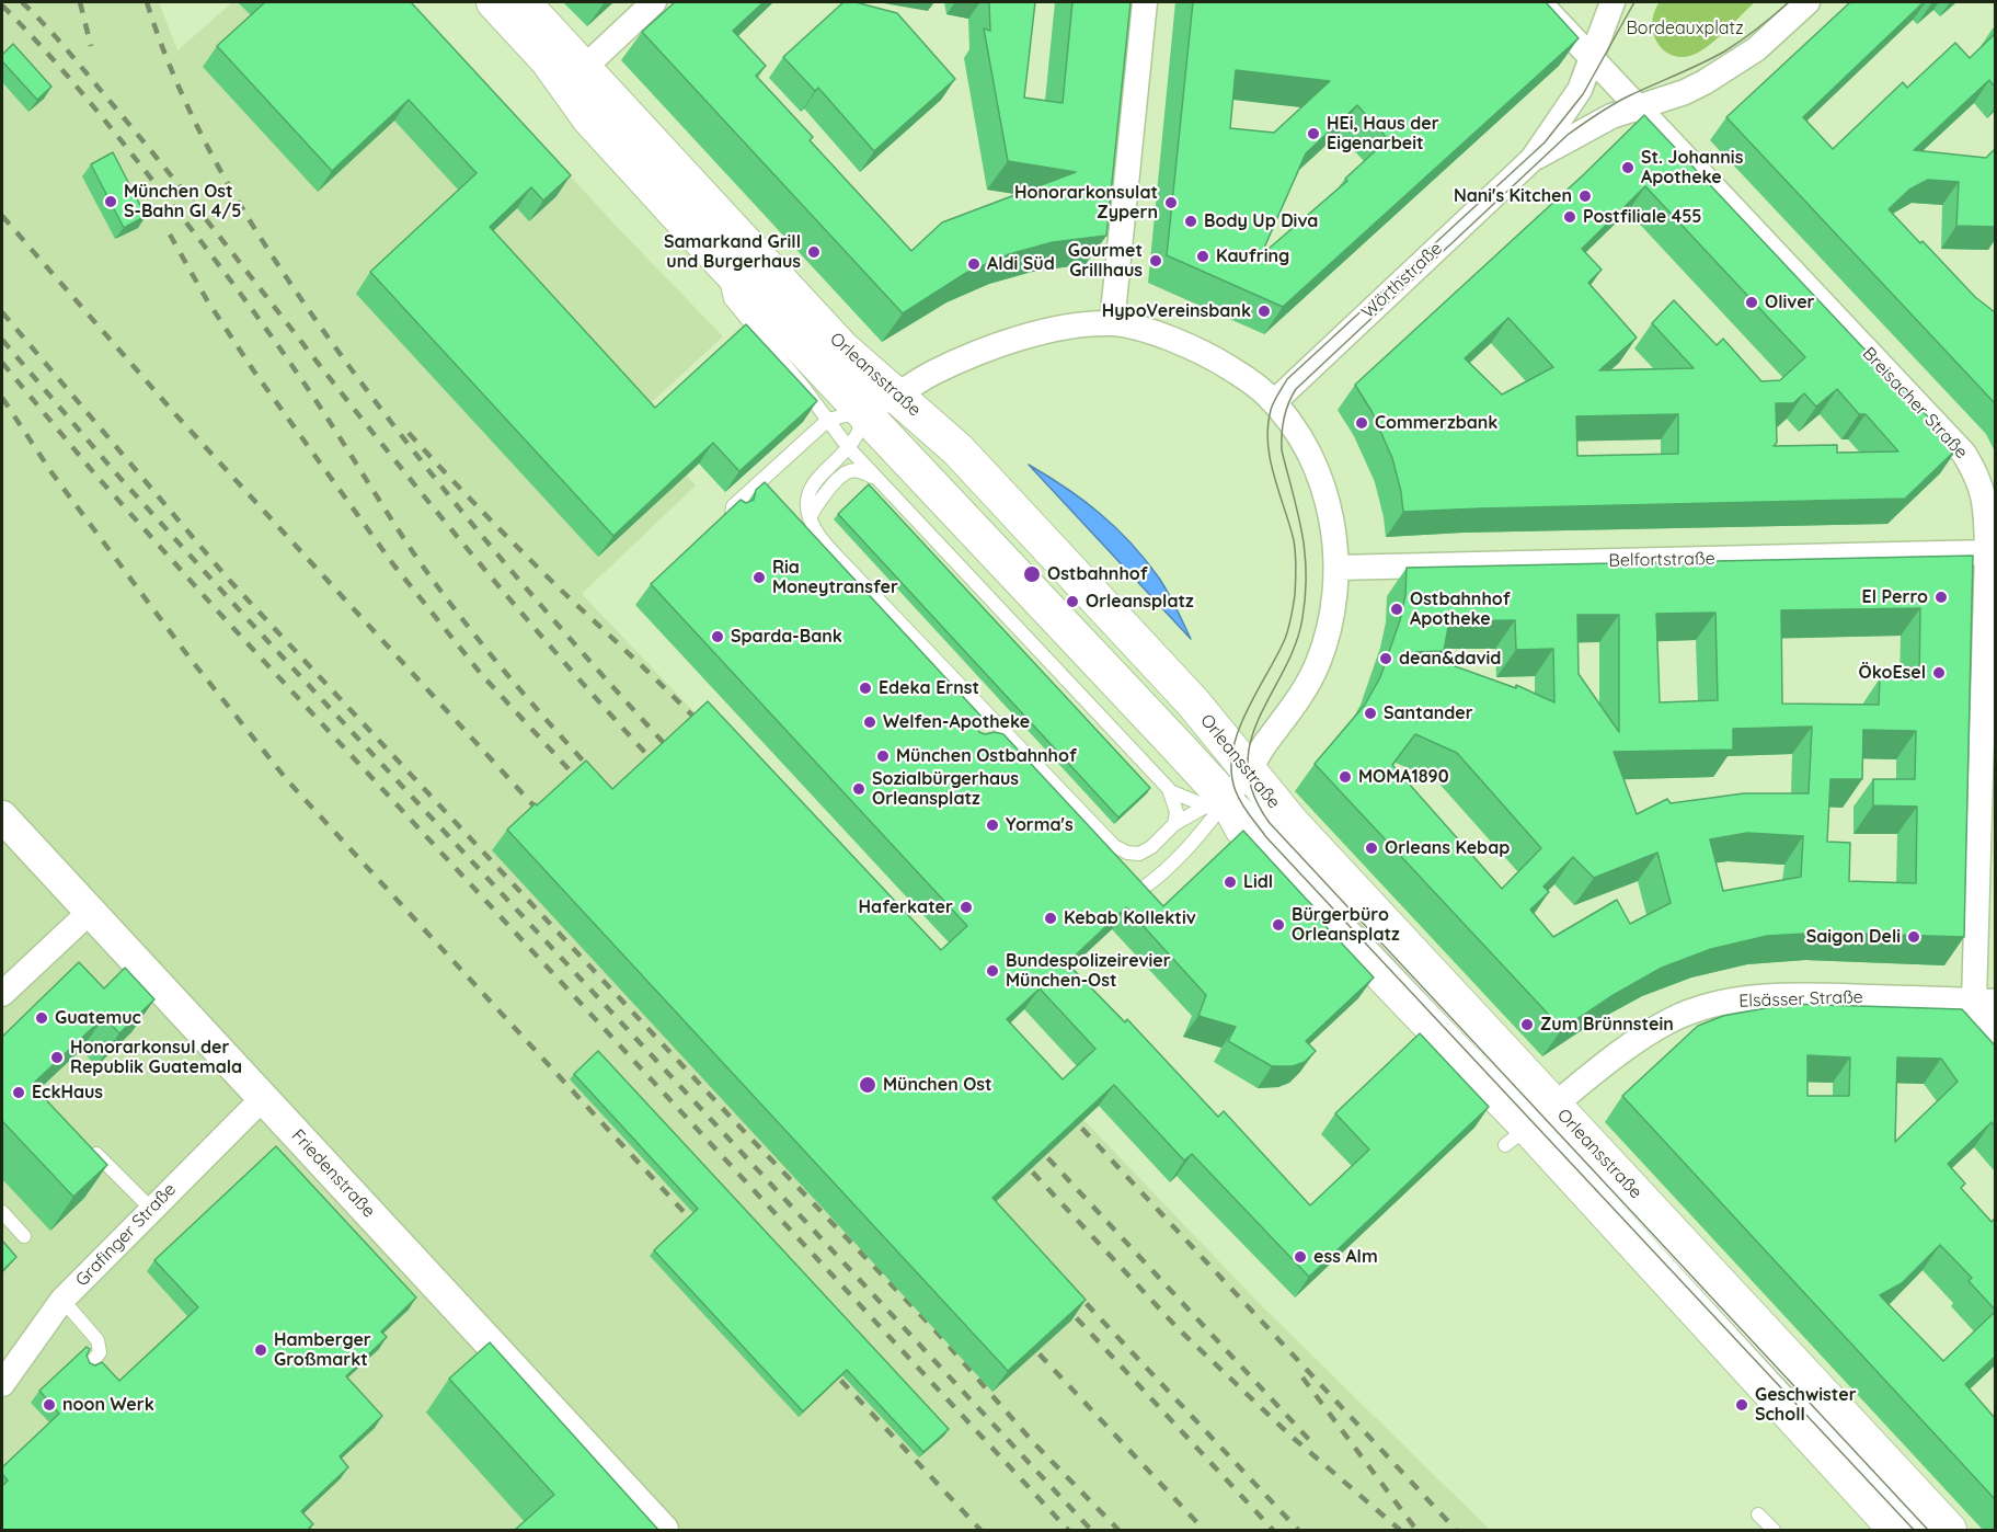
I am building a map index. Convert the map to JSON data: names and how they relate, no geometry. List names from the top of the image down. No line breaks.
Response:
{"streets":{"main road":["Orleansstraße"],"street":["Wörthstraße","Breisacher Straße","Belfortstraße","Elsässer Straße","Friedenstraße","Grafinger Straße"]},"crossings":[["Wörthstraße","Breisacher Straße"],["Orleansstraße","Elsässer Straße"],["Breisacher Straße","Belfortstraße"],["Breisacher Straße","Elsässer Straße"],["Friedenstraße","Grafinger Straße"]],"parks":["Bordeauxplatz"],"places":["HEi, Haus der Eigenarbeit","St. Johannis Apotheke","Nani's Kitchen","München Ost S-Bahn Gl 4/5","Honorarkonsulat Zypern","Postfiliale 455","Body Up Diva","Samarkand Grill und Burgerhaus","Kaufring","Gourmet Grillhaus","Aldi Süd","Oliver","HypoVereinsbank","Commerzbank","Ostbahnhof","Ria Moneytransfer","El Perro","Orleansplatz","Ostbahnhof Apotheke","Sparda-Bank","dean&david","ÖkoEsel","Edeka Ernst","Santander","Welfen-Apotheke","München Ostbahnhof","MOMA1890","Sozialbürgerhaus Orleansplatz","Yorma's","Orleans Kebap","Lidl","Haferkater","Kebab Kollektiv","Bürgerbüro Orleansplatz","Saigon Deli","Bundespolizeirevier München-Ost","Guatemuc","Zum Brünnstein","Honorarkonsul der Republik Guatemala","München Ost","EckHaus","ess Alm","Hamberger Großmarkt","noon Werk","Geschwister Scholl"]}
